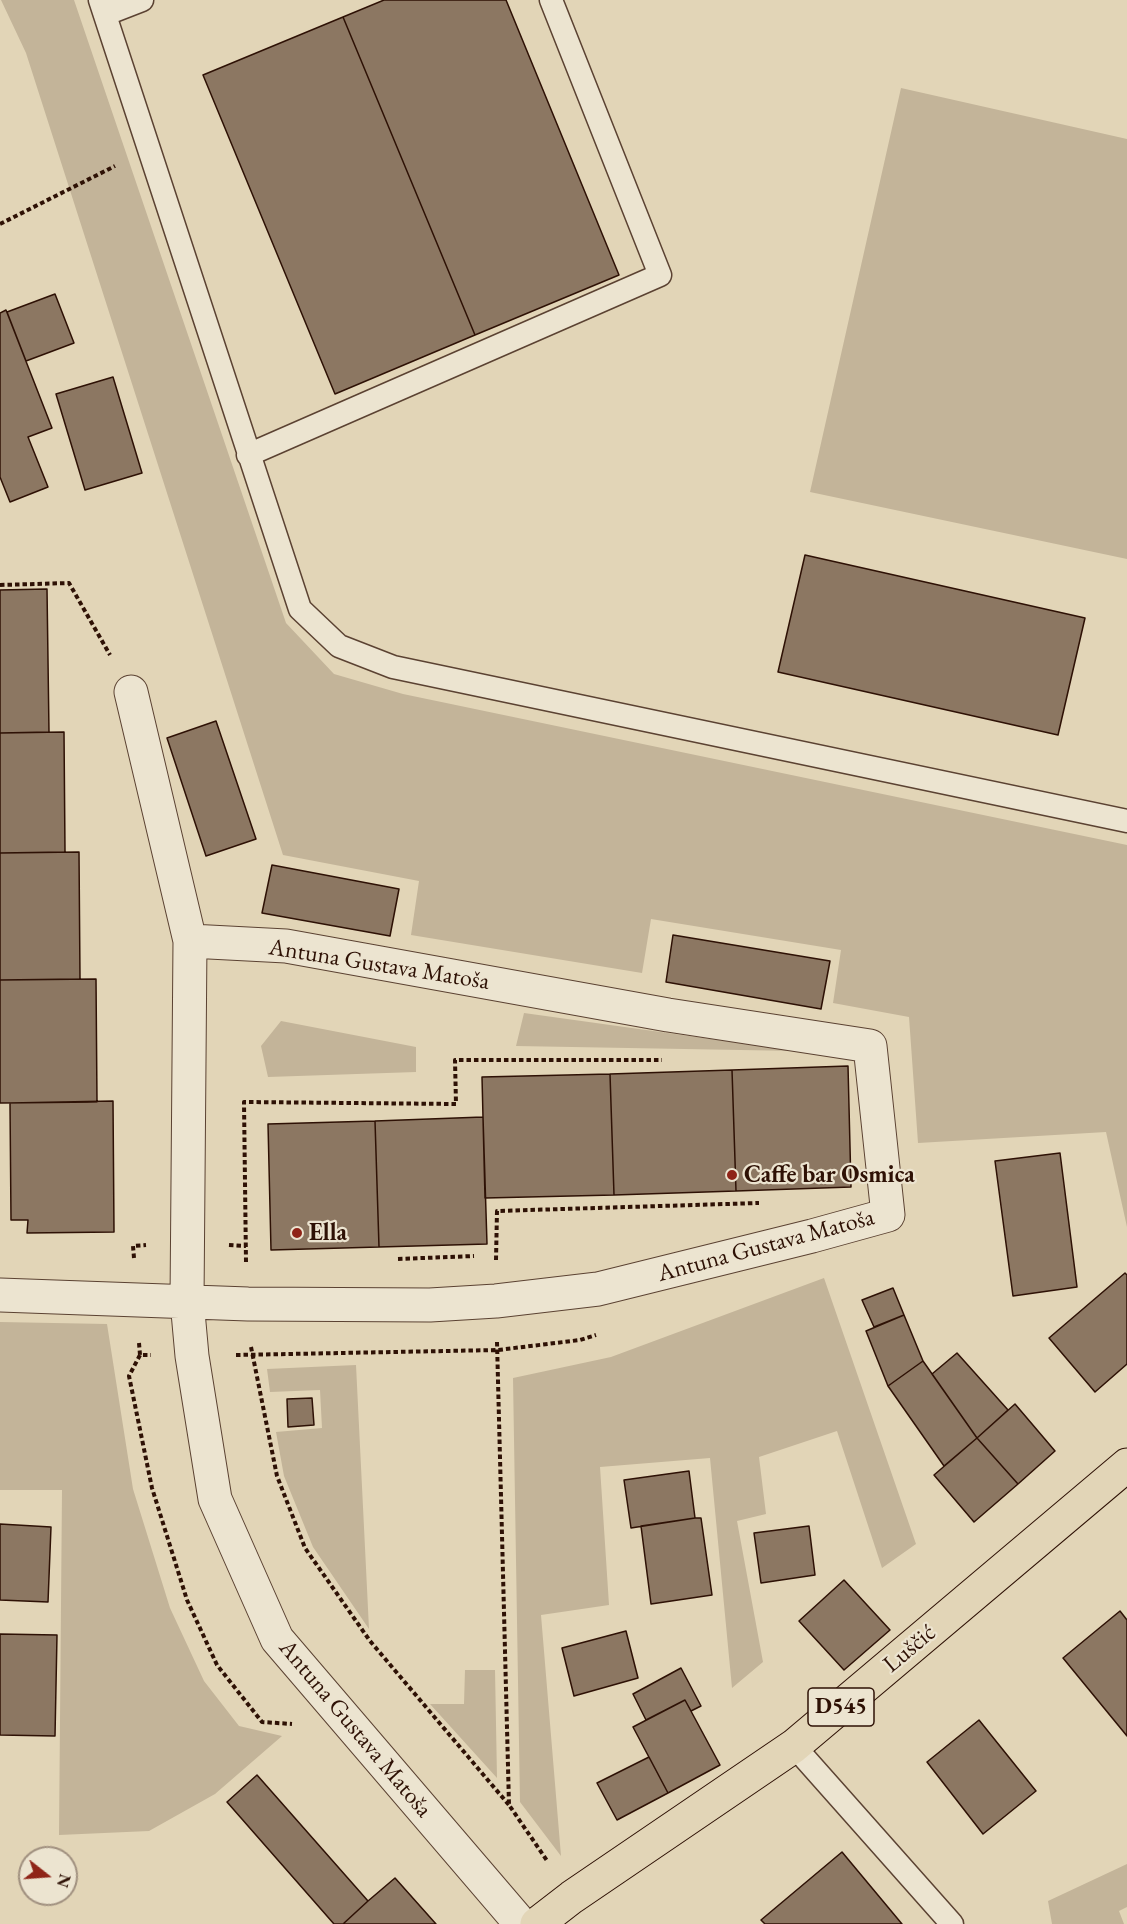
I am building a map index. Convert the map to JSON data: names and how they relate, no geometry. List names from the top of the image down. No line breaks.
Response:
{"streets":{"main road":["Luščić","D545"],"street":["Antuna Gustava Matoša"]},"crossings":[["Antuna Gustava Matoša","Luščić"]],"places":["Caffe bar Osmica","Ella"],"north":"right"}
